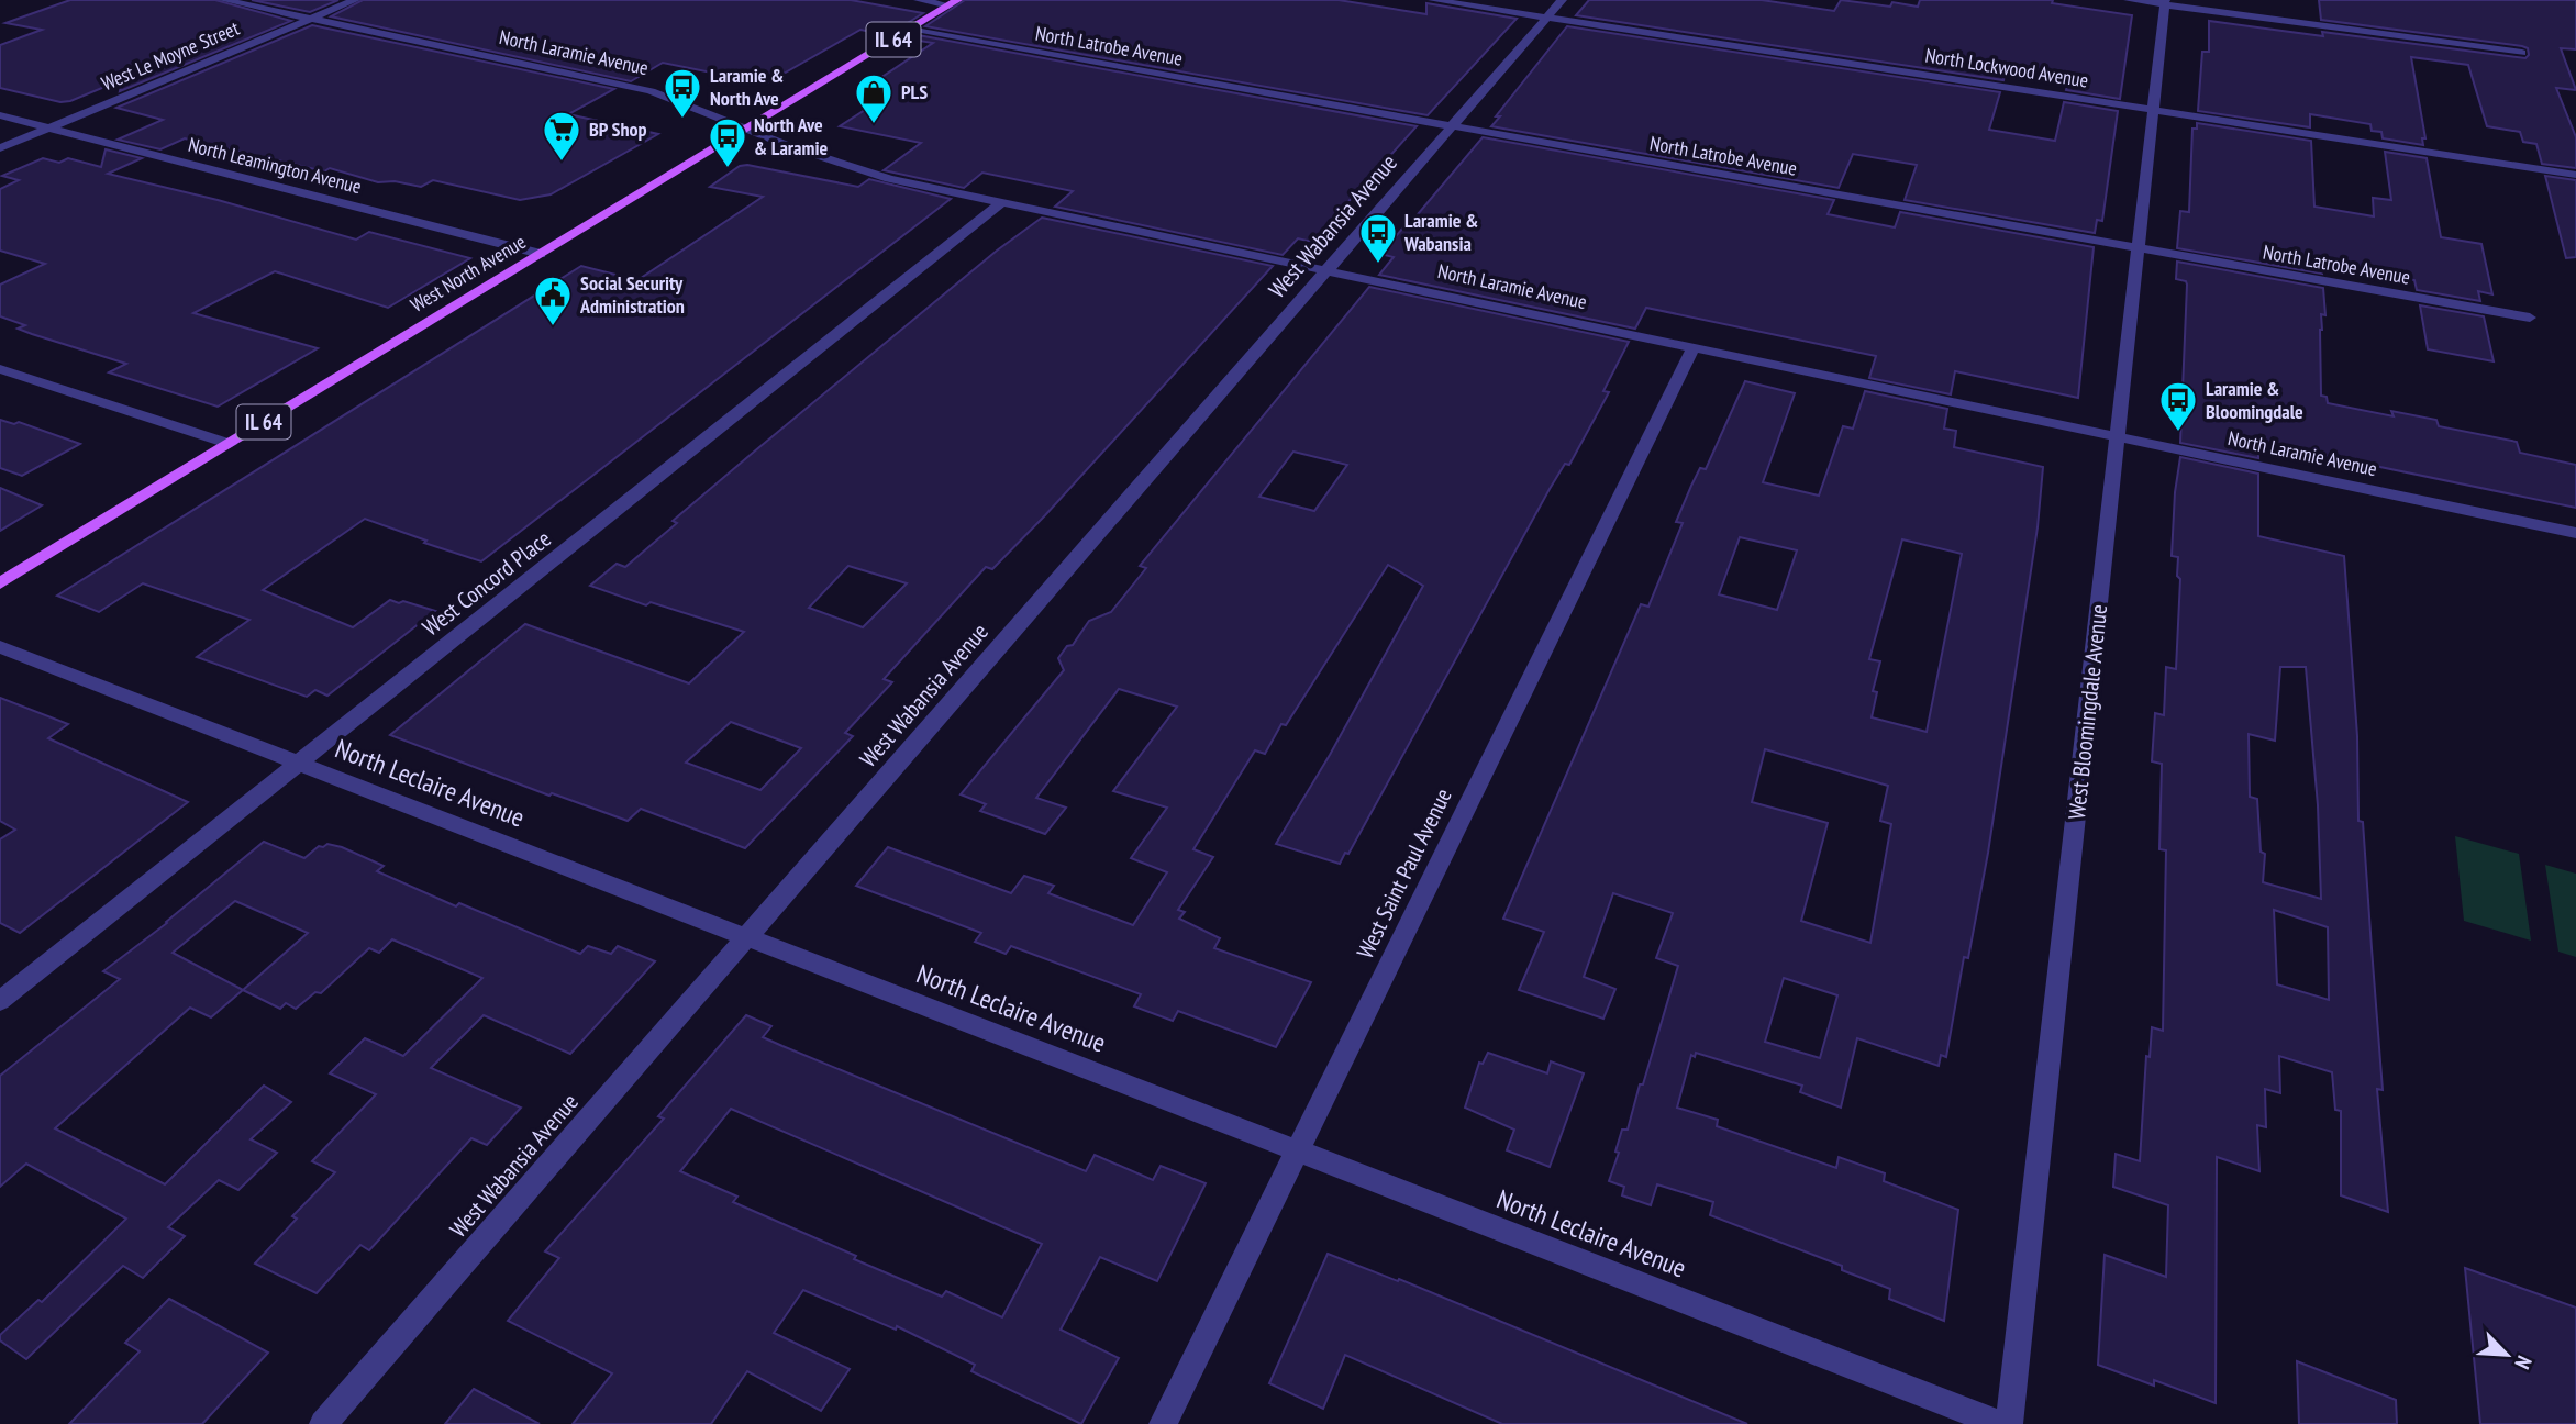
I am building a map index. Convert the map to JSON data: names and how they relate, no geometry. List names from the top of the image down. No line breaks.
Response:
{"streets":{"main road":["IL 64","West North Avenue"],"street":["North Latrobe Avenue","North Laramie Avenue","West Le Moyne Street","North Lockwood Avenue","North Leamington Avenue","West Wabansia Avenue","West Concord Place","West Bloomingdale Avenue","North Leclaire Avenue","West Saint Paul Avenue"]},"crossings":[["North Latrobe Avenue","West Wabansia Avenue"],["North Latrobe Avenue","West North Avenue"],["North Latrobe Avenue","West Bloomingdale Avenue"],["North Laramie Avenue","West Le Moyne Street"],["North Laramie Avenue","West Wabansia Avenue"],["North Laramie Avenue","West North Avenue"],["North Laramie Avenue","West Concord Place"],["North Laramie Avenue","West Bloomingdale Avenue"],["North Laramie Avenue","West Saint Paul Avenue"],["West Le Moyne Street","North Leamington Avenue"],["North Lockwood Avenue","West Wabansia Avenue"],["North Lockwood Avenue","West Bloomingdale Avenue"],["North Leamington Avenue","West North Avenue"],["West Wabansia Avenue","North Leclaire Avenue"],["West Concord Place","North Leclaire Avenue"],["North Leclaire Avenue","West Saint Paul Avenue"]],"places":{"bus stop":["Laramie & North Ave","North Ave & Laramie","Laramie & Wabansia","Laramie & Bloomingdale"],"shop":["PLS"],"supermarket":["BP Shop"],"public building":["Social Security Administration"]},"north":"bottom right"}
